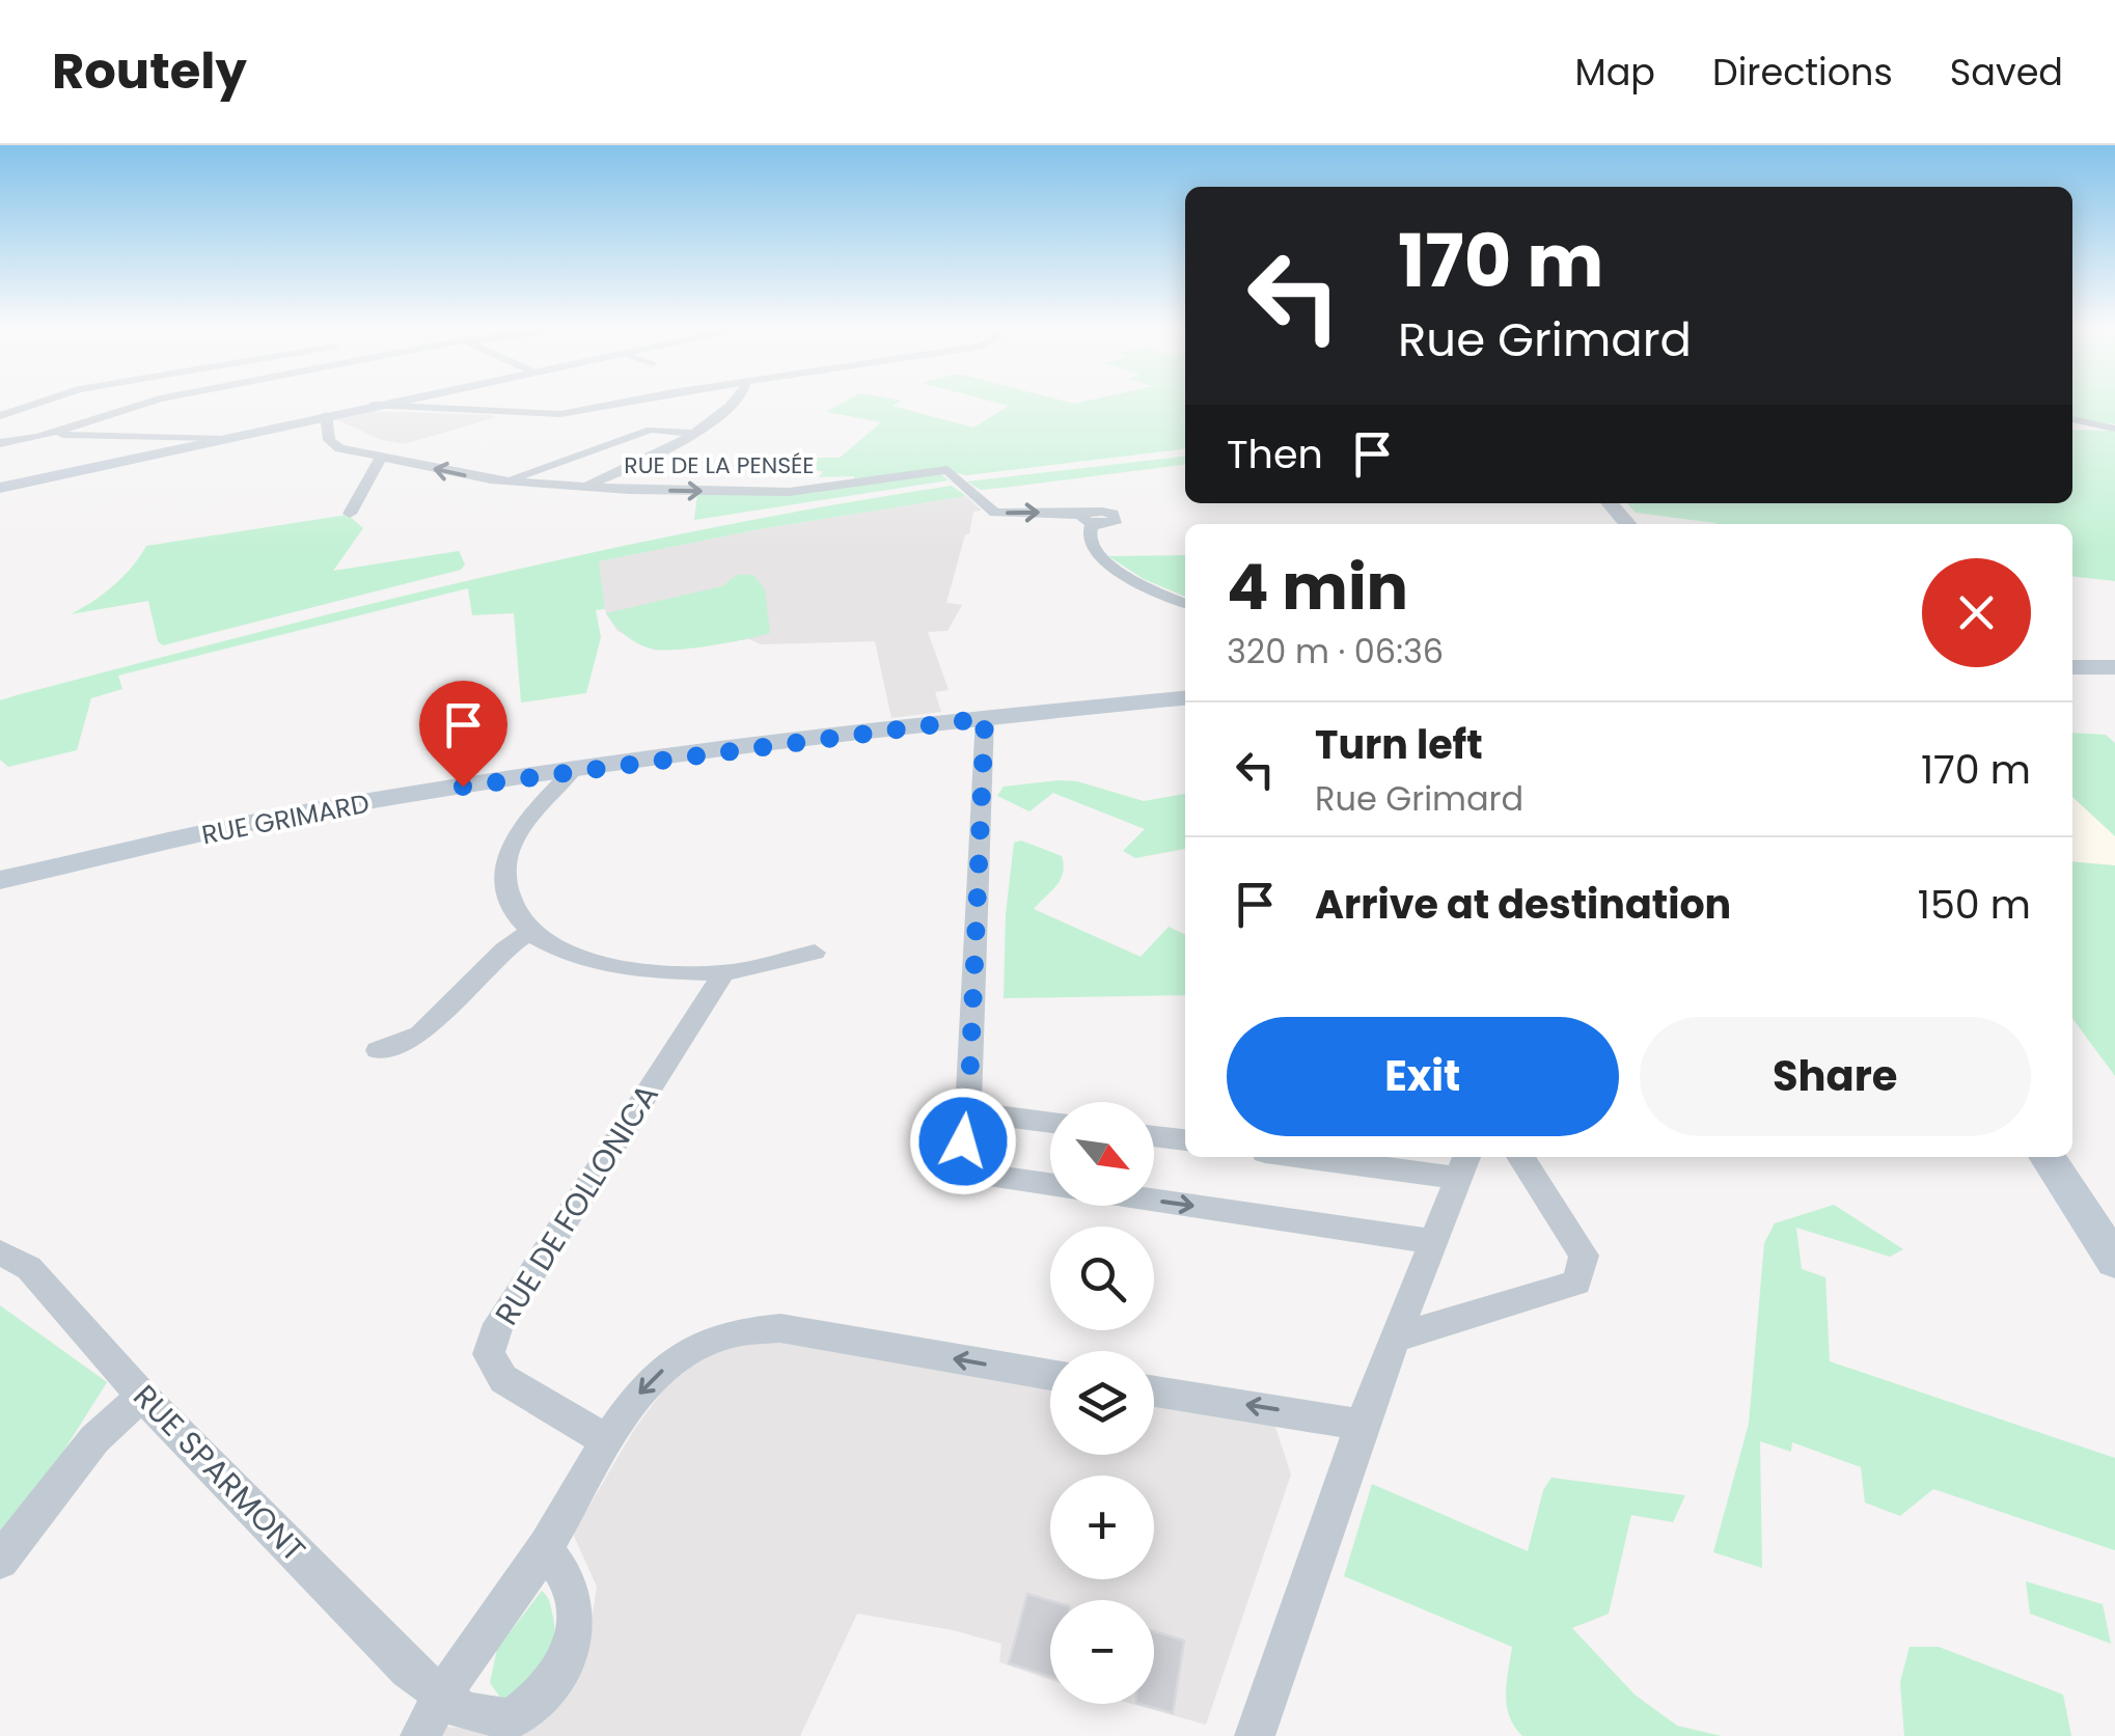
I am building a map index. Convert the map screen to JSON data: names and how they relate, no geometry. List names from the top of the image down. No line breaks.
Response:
{"streets":{"street":["RUE DE LA PENSÉE","RUE GRIMARD","RUE DE FOLLONICA","RUE SPARMONT"]},"north":"bottom right","page":{"header":"Routely","nav":["Map","Directions","Saved"],"turn":["170 m","Rue Grimard"],"then":"Then","heading":["4 min","320 m · 06:36"],"list":[{"name":"Turn left","note":"Rue Grimard","value":"170 m"},{"name":"Arrive at destination","value":"150 m"}],"buttons":["Exit","Share"],"map_buttons":["+","−"]}}
